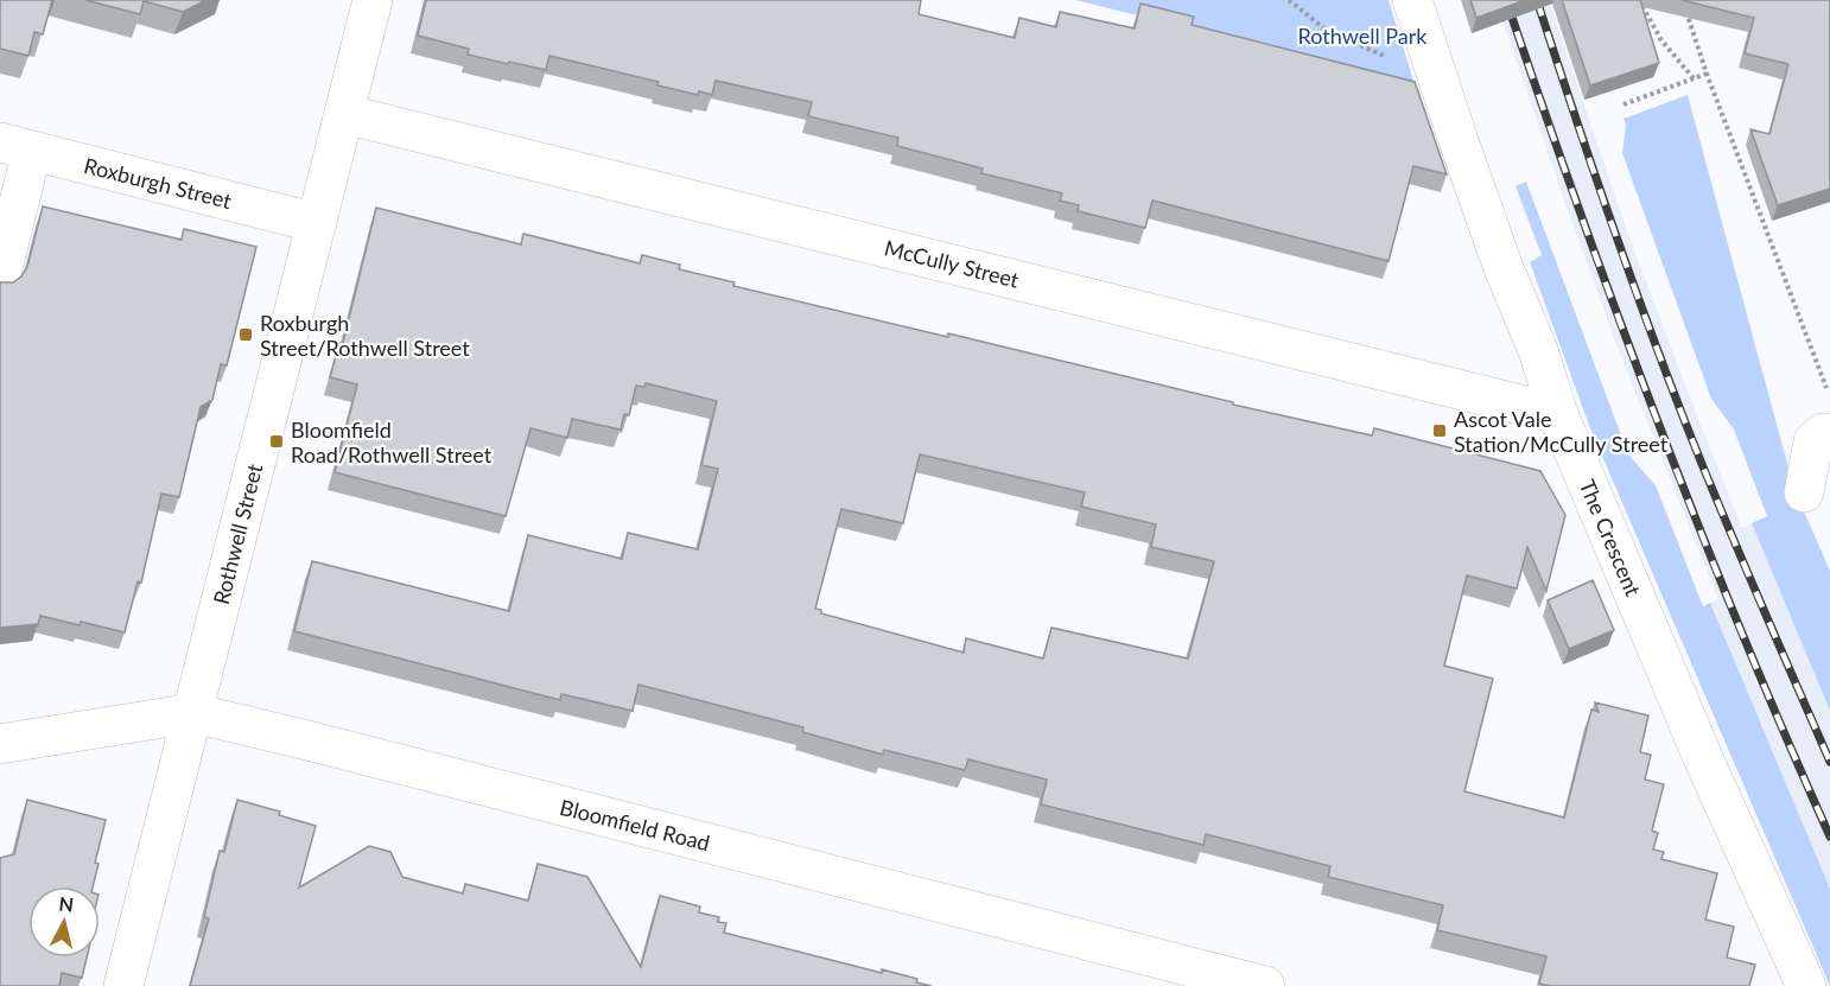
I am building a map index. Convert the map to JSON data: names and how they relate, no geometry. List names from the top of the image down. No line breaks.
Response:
{"streets":{"street":["Roxburgh Street","McCully Street","Rothwell Street","The Crescent","Bloomfield Road"]},"crossings":[["Roxburgh Street","Rothwell Street"],["McCully Street","Rothwell Street"],["McCully Street","The Crescent"],["Rothwell Street","Bloomfield Road"]],"parks":["Rothwell Park"],"places":{"transit":["Roxburgh Street/Rothwell Street","Ascot Vale Station/McCully Street","Bloomfield Road/Rothwell Street"]},"north":"top"}
